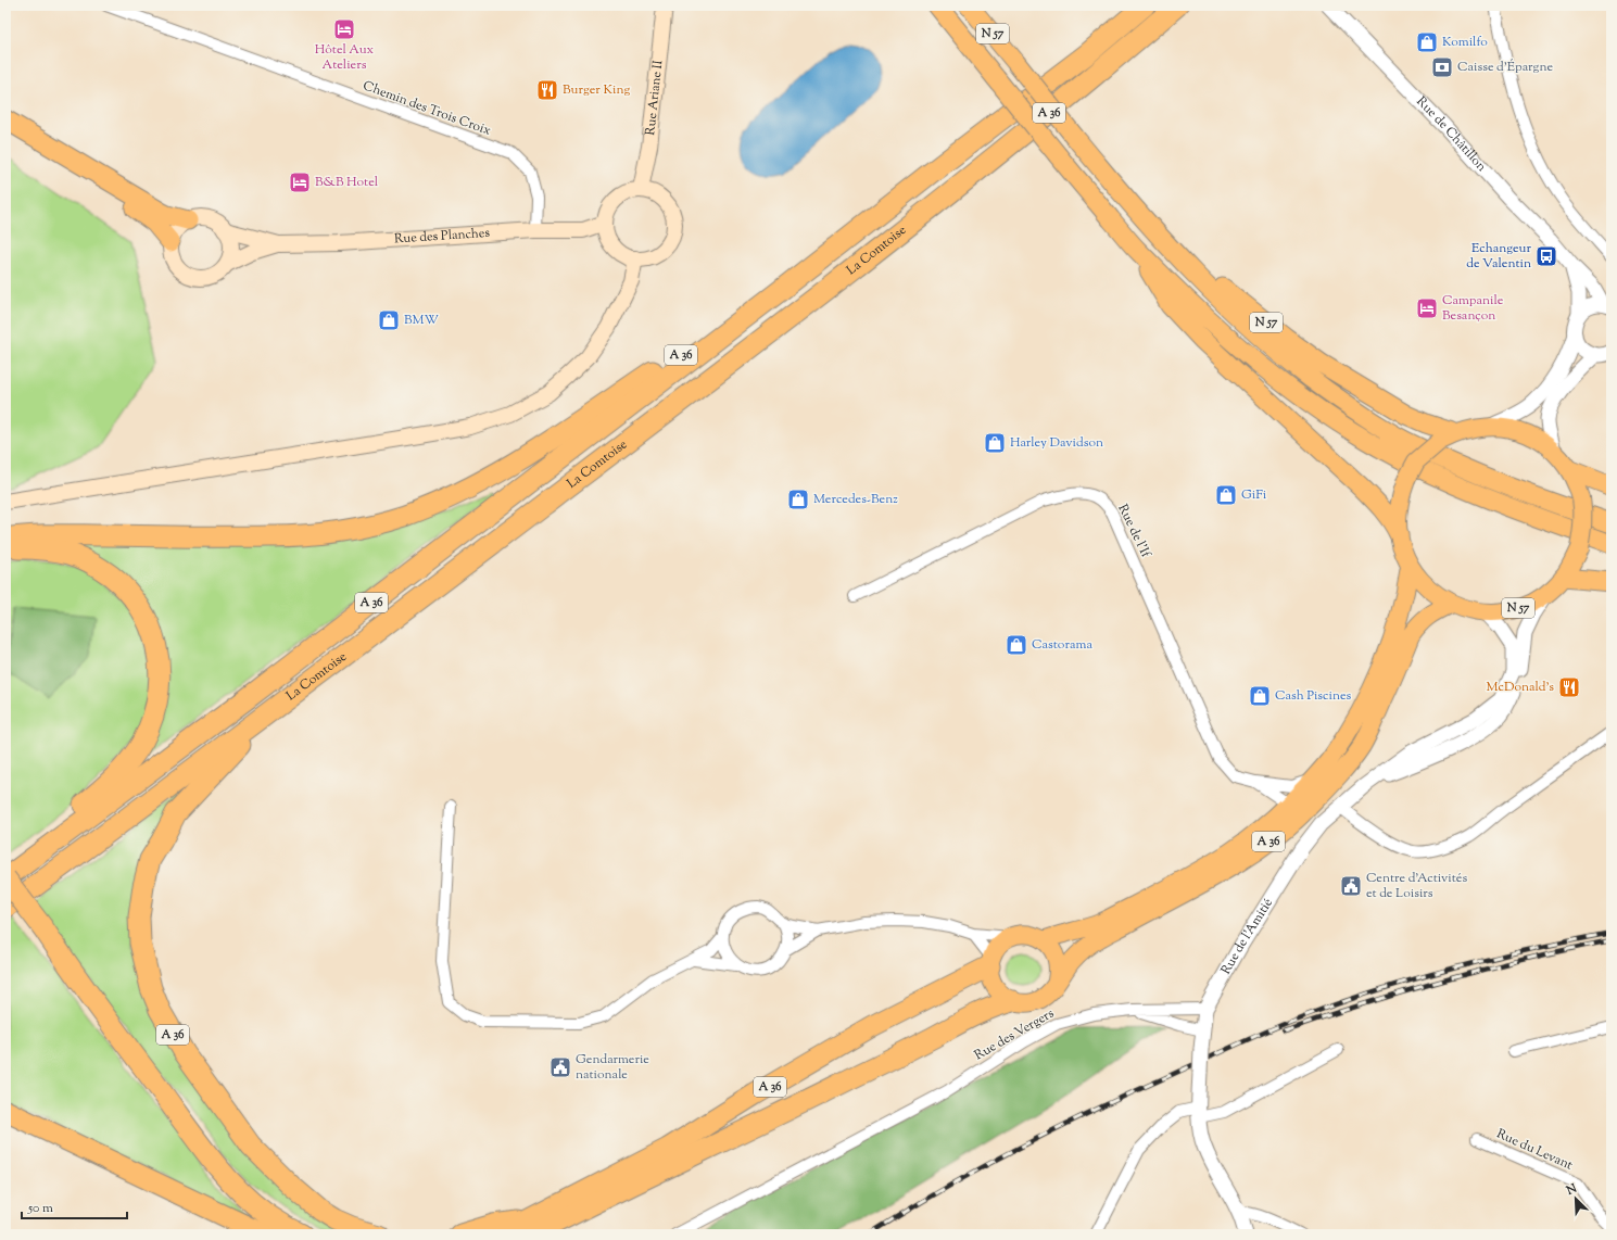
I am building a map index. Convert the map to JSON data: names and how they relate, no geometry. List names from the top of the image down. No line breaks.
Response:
{"streets":{"highway":["N 57","A 36","La Comtoise"],"main road":["Rue Ariane II","Rue des Planches"],"street":["Chemin des Trois Croix","Rue de Châtillon","Rue de l'If","Rue de l'Amitié","Rue des Vergers","Rue du Levant"]},"crossings":[["N 57","A 36"],["N 57","Rue de Châtillon"],["N 57","Rue de l'Amitié"],["Rue Ariane II","Rue des Planches"],["Chemin des Trois Croix","Rue des Planches"],["A 36","La Comtoise"],["Rue de l'Amitié","Rue des Vergers"]],"places":{"hotel":["Hôtel Aux Ateliers","B&B Hotel","Campanile Besançon"],"shop":["Komilfo","BMW","Harley Davidson","GiFi","Mercedes-Benz","Castorama","Cash Piscines"],"bank":["Caisse d'Épargne"],"restaurant":["Burger King","McDonald's"],"bus stop":["Echangeur de Valentin"],"public building":["Centre d'Activités et de Loisirs","Gendarmerie nationale"]},"scale_bar":"50 m","north":"top left"}
